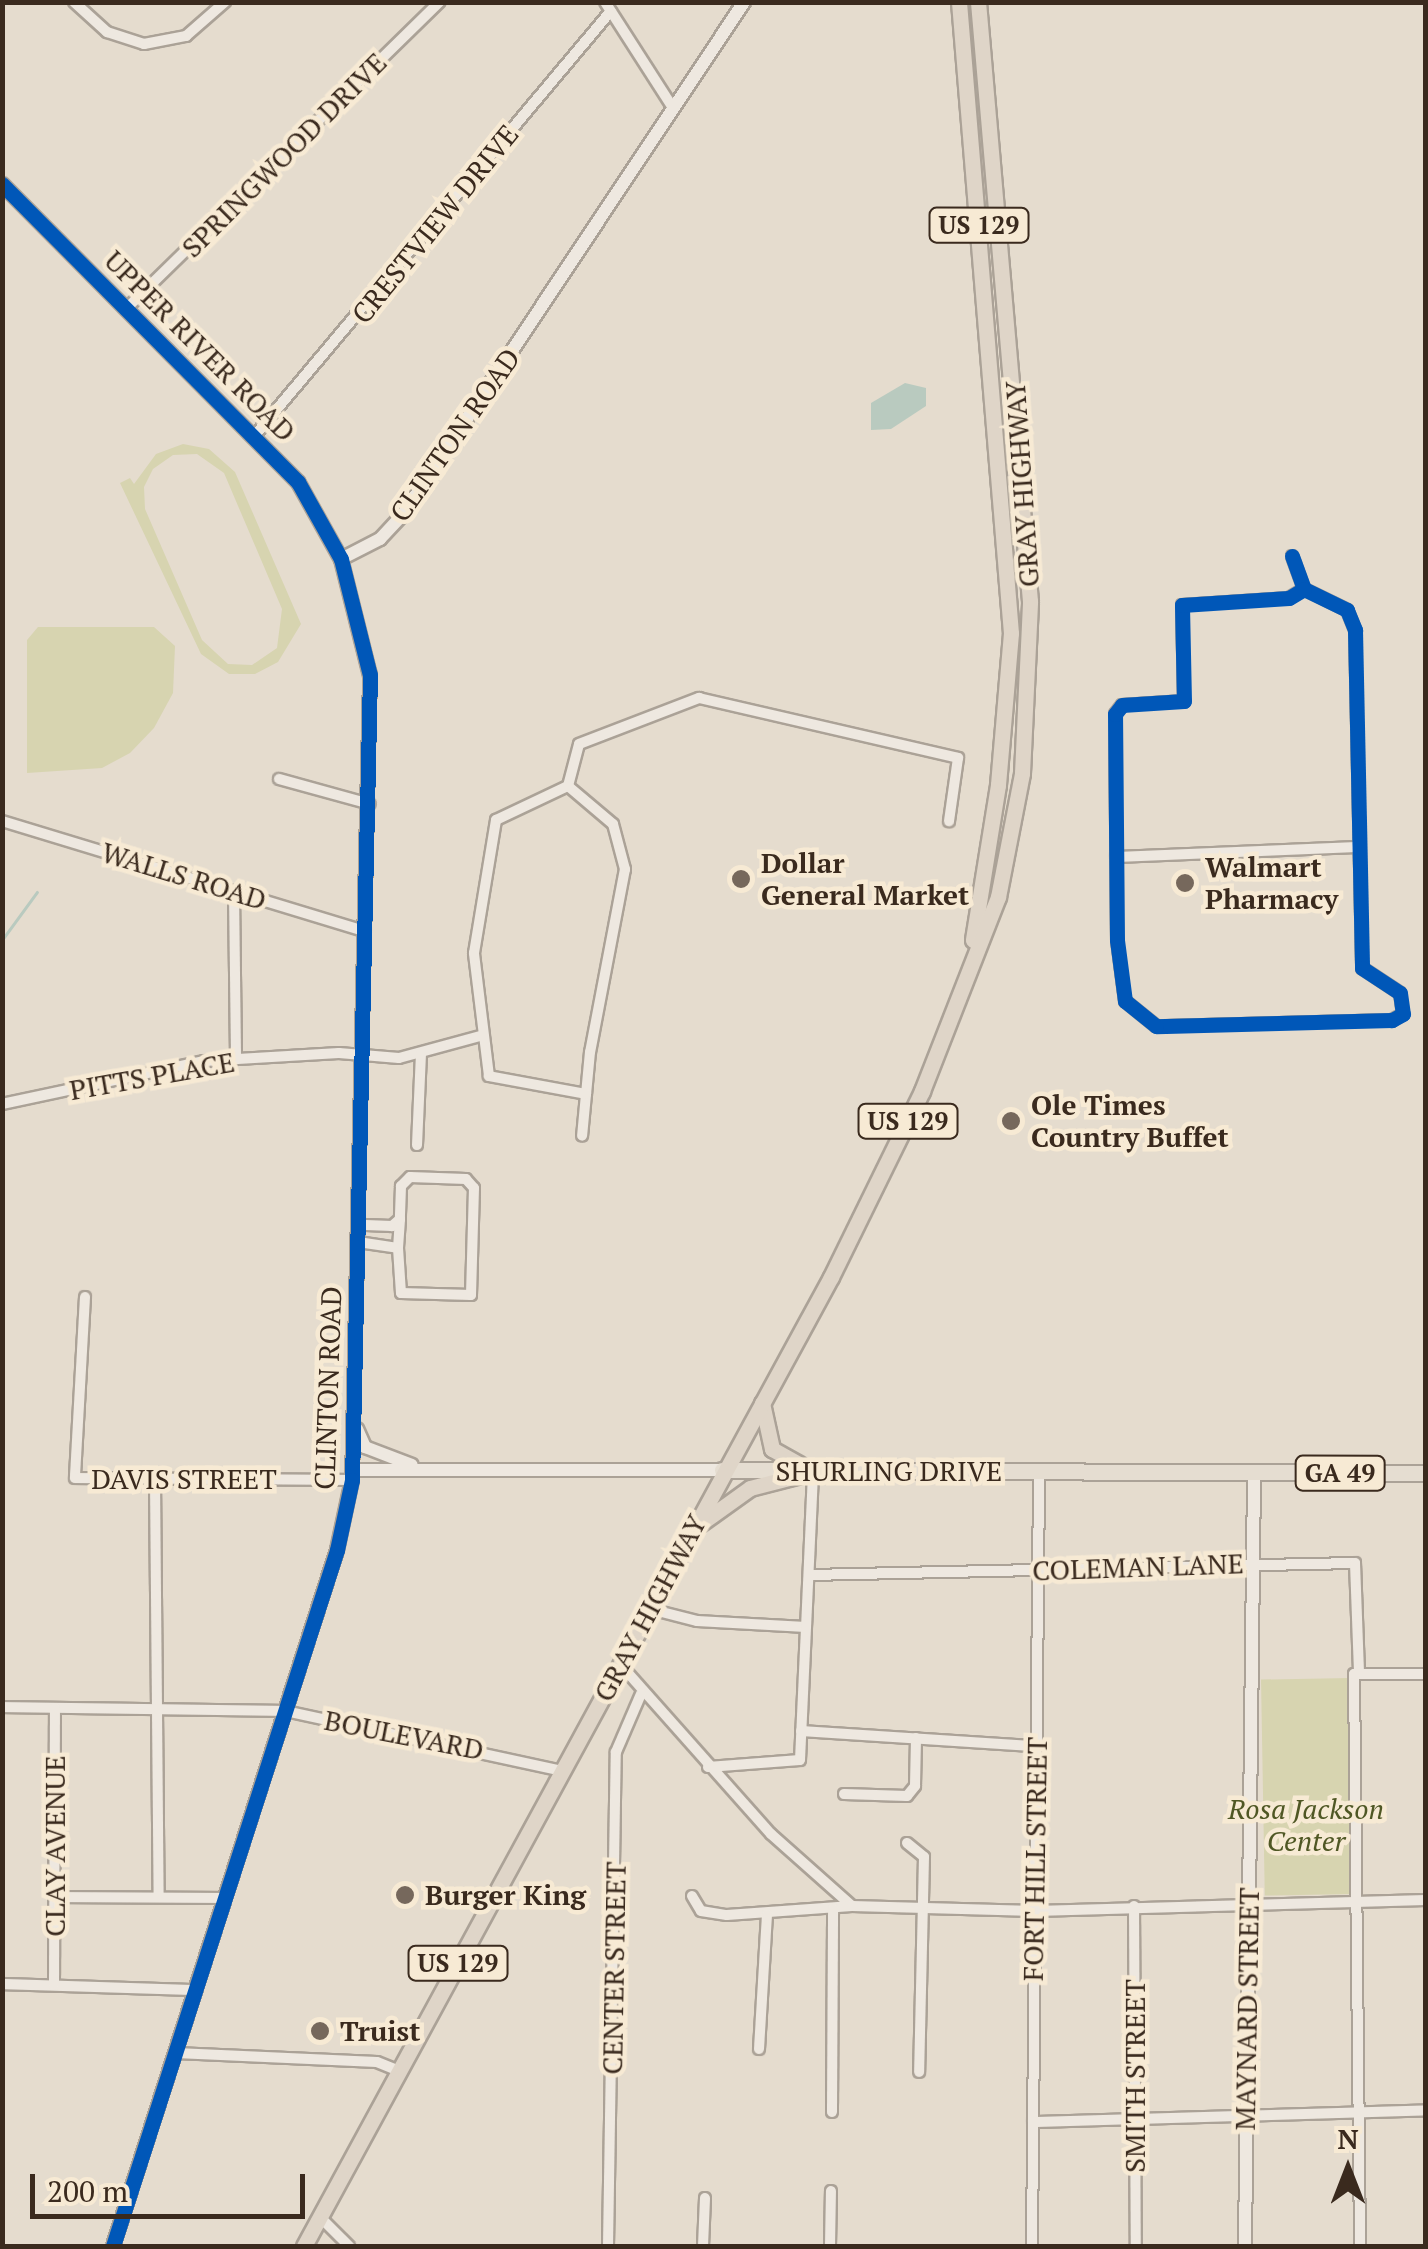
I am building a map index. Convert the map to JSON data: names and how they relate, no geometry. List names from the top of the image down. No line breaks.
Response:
{"streets":{"highway":["US 129","GRAY HIGHWAY","GA 49"],"main road":["SHURLING DRIVE"],"street":["SPRINGWOOD DRIVE","CRESTVIEW DRIVE","UPPER RIVER ROAD","CLINTON ROAD","WALLS ROAD","PITTS PLACE","DAVIS STREET","COLEMAN LANE","BOULEVARD","CLAY AVENUE","FORT HILL STREET","CENTER STREET","MAYNARD STREET","SMITH STREET"]},"crossings":[["SPRINGWOOD DRIVE","UPPER RIVER ROAD"],["CRESTVIEW DRIVE","UPPER RIVER ROAD"],["UPPER RIVER ROAD","CLINTON ROAD"],["CLINTON ROAD","WALLS ROAD"],["CLINTON ROAD","PITTS PLACE"],["CLINTON ROAD","SHURLING DRIVE"],["CLINTON ROAD","DAVIS STREET"],["CLINTON ROAD","BOULEVARD"],["GRAY HIGHWAY","SHURLING DRIVE"],["GRAY HIGHWAY","GA 49"],["GRAY HIGHWAY","BOULEVARD"],["SHURLING DRIVE","GA 49"],["SHURLING DRIVE","DAVIS STREET"],["SHURLING DRIVE","FORT HILL STREET"],["SHURLING DRIVE","MAYNARD STREET"],["COLEMAN LANE","FORT HILL STREET"],["COLEMAN LANE","MAYNARD STREET"],["BOULEVARD","CLAY AVENUE"]],"parks":["Rosa Jackson Center"],"places":["Dollar General Market","Walmart Pharmacy","Ole Times Country Buffet","Burger King","Truist"],"scale_bar":"200 m","north":"top"}
